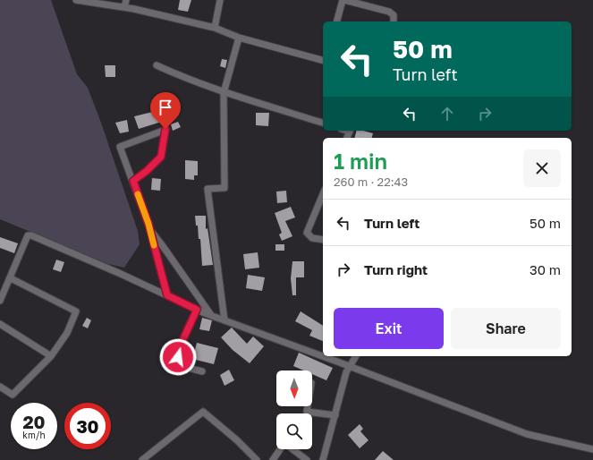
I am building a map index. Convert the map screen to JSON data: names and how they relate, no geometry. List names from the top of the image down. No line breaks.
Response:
{"north":"bottom","page":{"turn":["50 m","Turn left"],"heading":["1 min","260 m · 22:43"],"list":[{"name":"Turn left","value":"50 m"},{"name":"Turn right","value":"30 m"}],"buttons":["Exit","Share"],"speed":"20 km/h","limit":"30"}}
